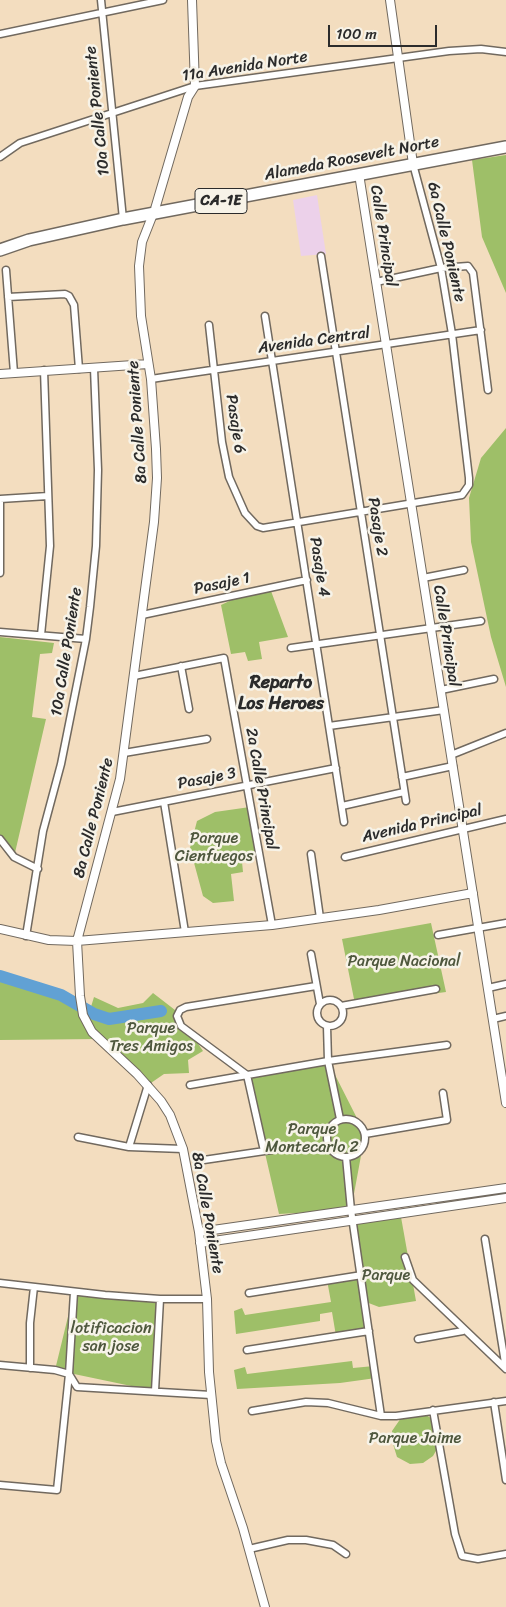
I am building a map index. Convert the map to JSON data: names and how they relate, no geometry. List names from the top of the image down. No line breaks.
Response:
{"streets":{"highway":["Alameda Roosevelt Norte","CA-1E"],"street":["11a Avenida Norte","10a Calle Poniente","Calle Principal","6a Calle Poniente","Avenida Central","8a Calle Poniente","Pasaje 6","Pasaje 2","Pasaje 4","Pasaje 1","Pasaje 3","2a Calle Principal","Avenida Principal"]},"crossings":[["11a Avenida Norte","10a Calle Poniente"],["11a Avenida Norte","6a Calle Poniente"],["11a Avenida Norte","8a Calle Poniente"],["10a Calle Poniente","Alameda Roosevelt Norte"],["Alameda Roosevelt Norte","Calle Principal"],["Alameda Roosevelt Norte","6a Calle Poniente"],["Alameda Roosevelt Norte","8a Calle Poniente"],["Calle Principal","6a Calle Poniente"],["Calle Principal","Avenida Central"],["Calle Principal","Avenida Principal"],["6a Calle Poniente","Avenida Central"],["Avenida Central","8a Calle Poniente"],["Avenida Central","Pasaje 6"],["Avenida Central","Pasaje 2"],["Avenida Central","Pasaje 4"],["8a Calle Poniente","Pasaje 1"],["8a Calle Poniente","Pasaje 3"],["Pasaje 6","Pasaje 4"],["Pasaje 4","Pasaje 1"],["Pasaje 4","Pasaje 3"],["Pasaje 3","2a Calle Principal"]],"districts":["Reparto Los Heroes"],"parks":["Parque Cienfuegos","Parque Nacional","Parque Tres Amigos","Parque Montecarlo 2","Parque","lotificacion san jose","Parque Jaime"],"scale_bar":"100 m"}
